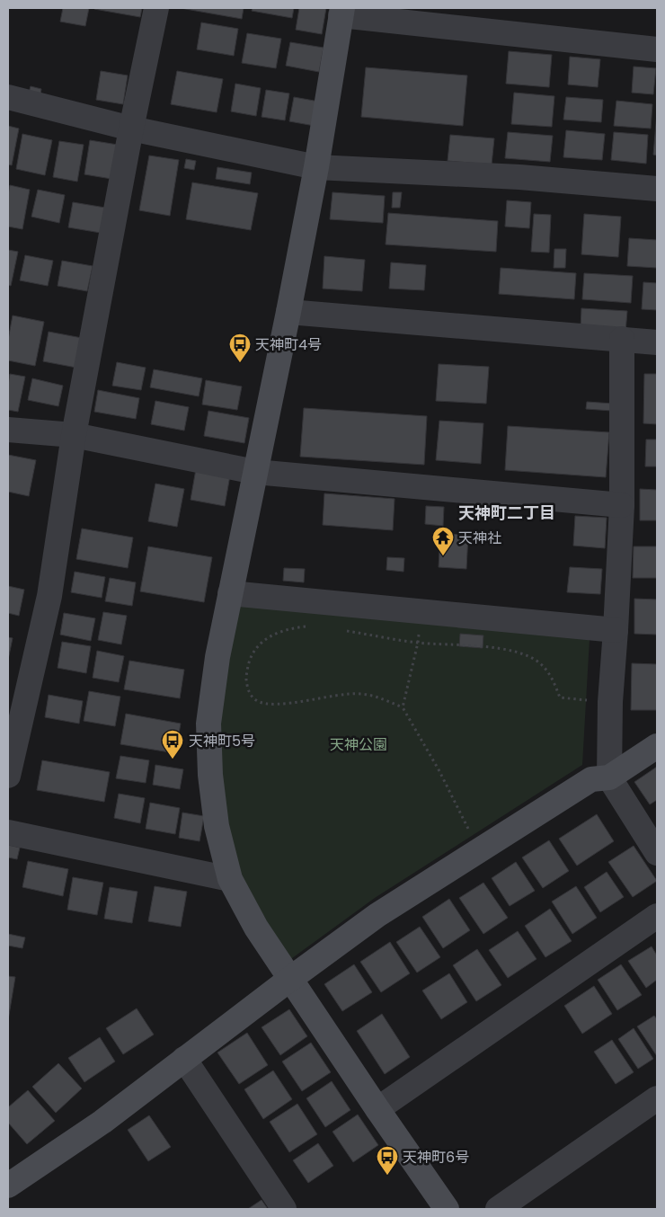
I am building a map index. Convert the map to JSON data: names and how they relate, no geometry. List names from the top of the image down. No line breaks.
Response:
{"districts":["天神町二丁目"],"parks":["天神公園"],"places":{"bus stop":["天神町4号","天神町5号","天神町6号"],"temple":["天神社"]}}
